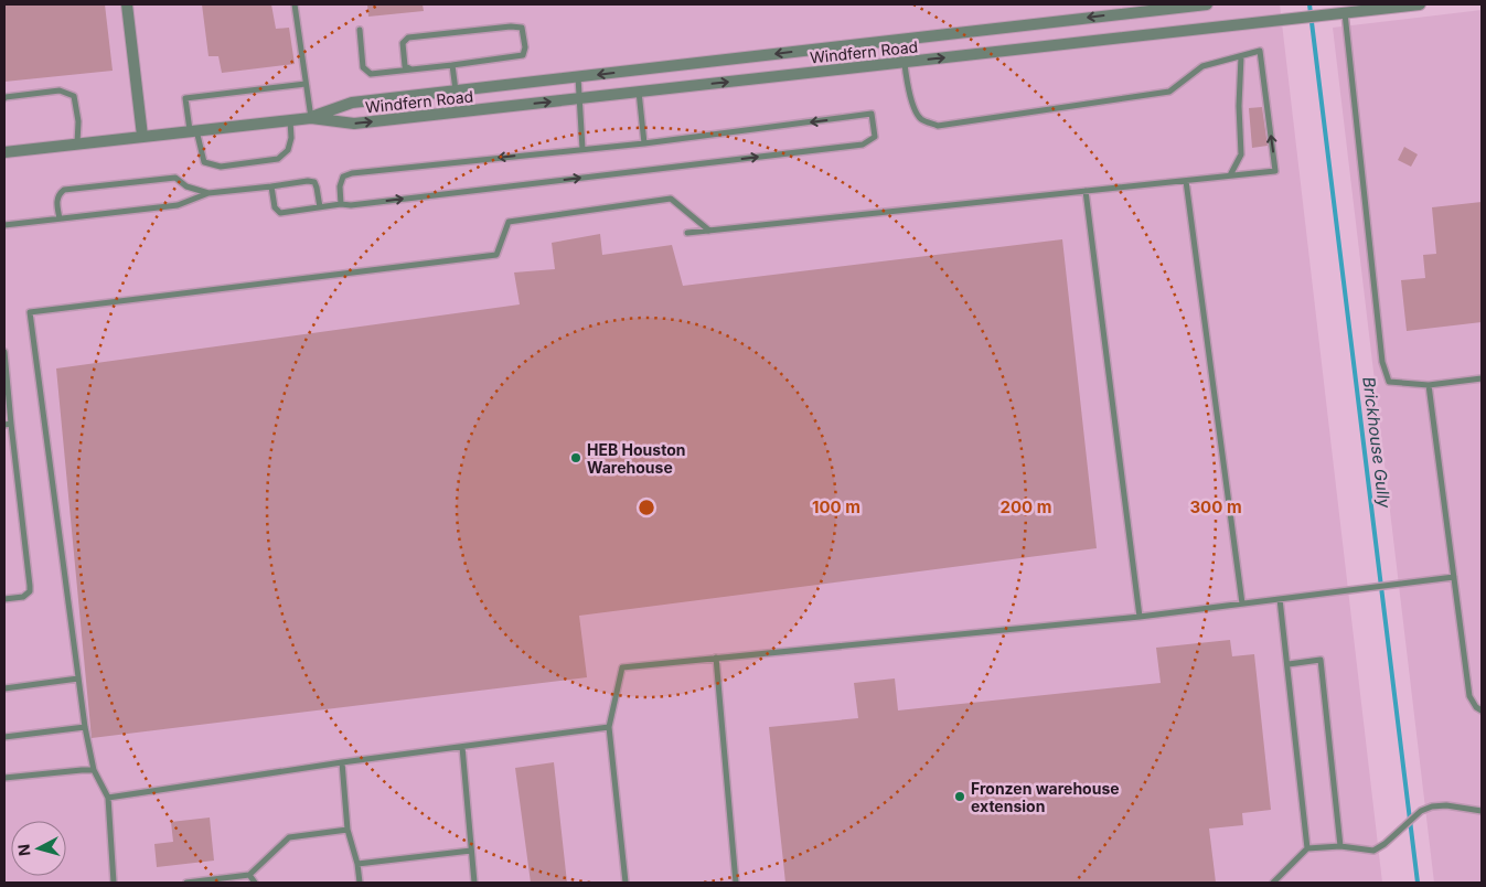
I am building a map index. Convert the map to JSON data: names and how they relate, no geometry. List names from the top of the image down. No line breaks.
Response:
{"streets":{"street":["Windfern Road"]},"water":["Brickhouse Gully"],"places":["HEB Houston Warehouse","Fronzen warehouse extension"],"north":"left","rings":["100 m","200 m","300 m"]}
